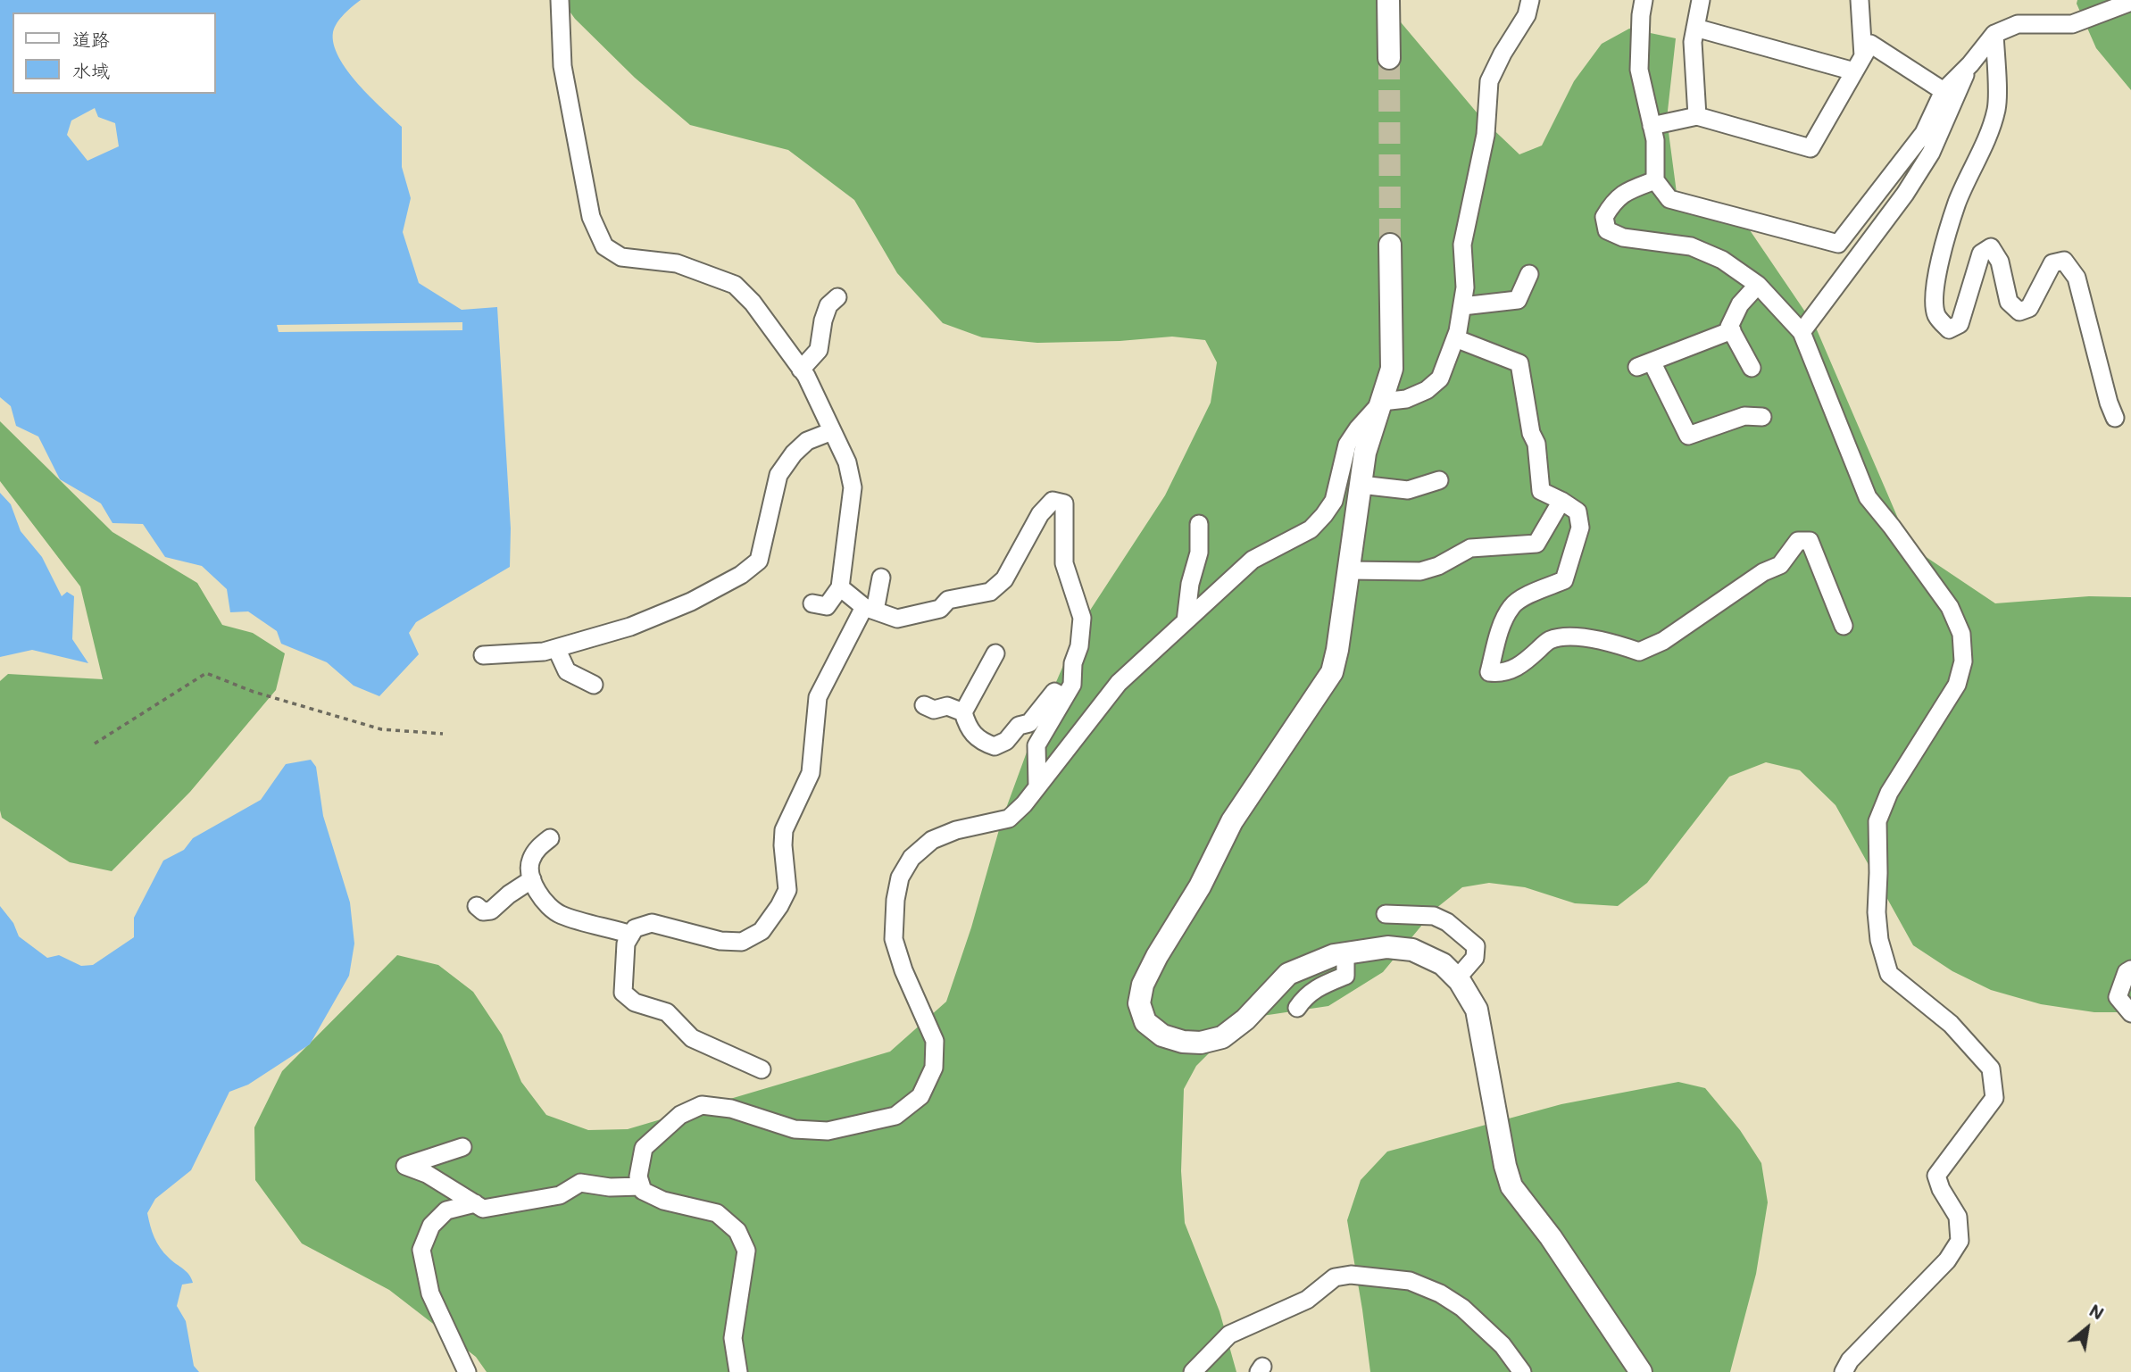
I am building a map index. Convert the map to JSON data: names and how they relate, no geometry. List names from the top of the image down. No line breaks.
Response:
{"legend":["道路","水域"],"north":"top right"}
